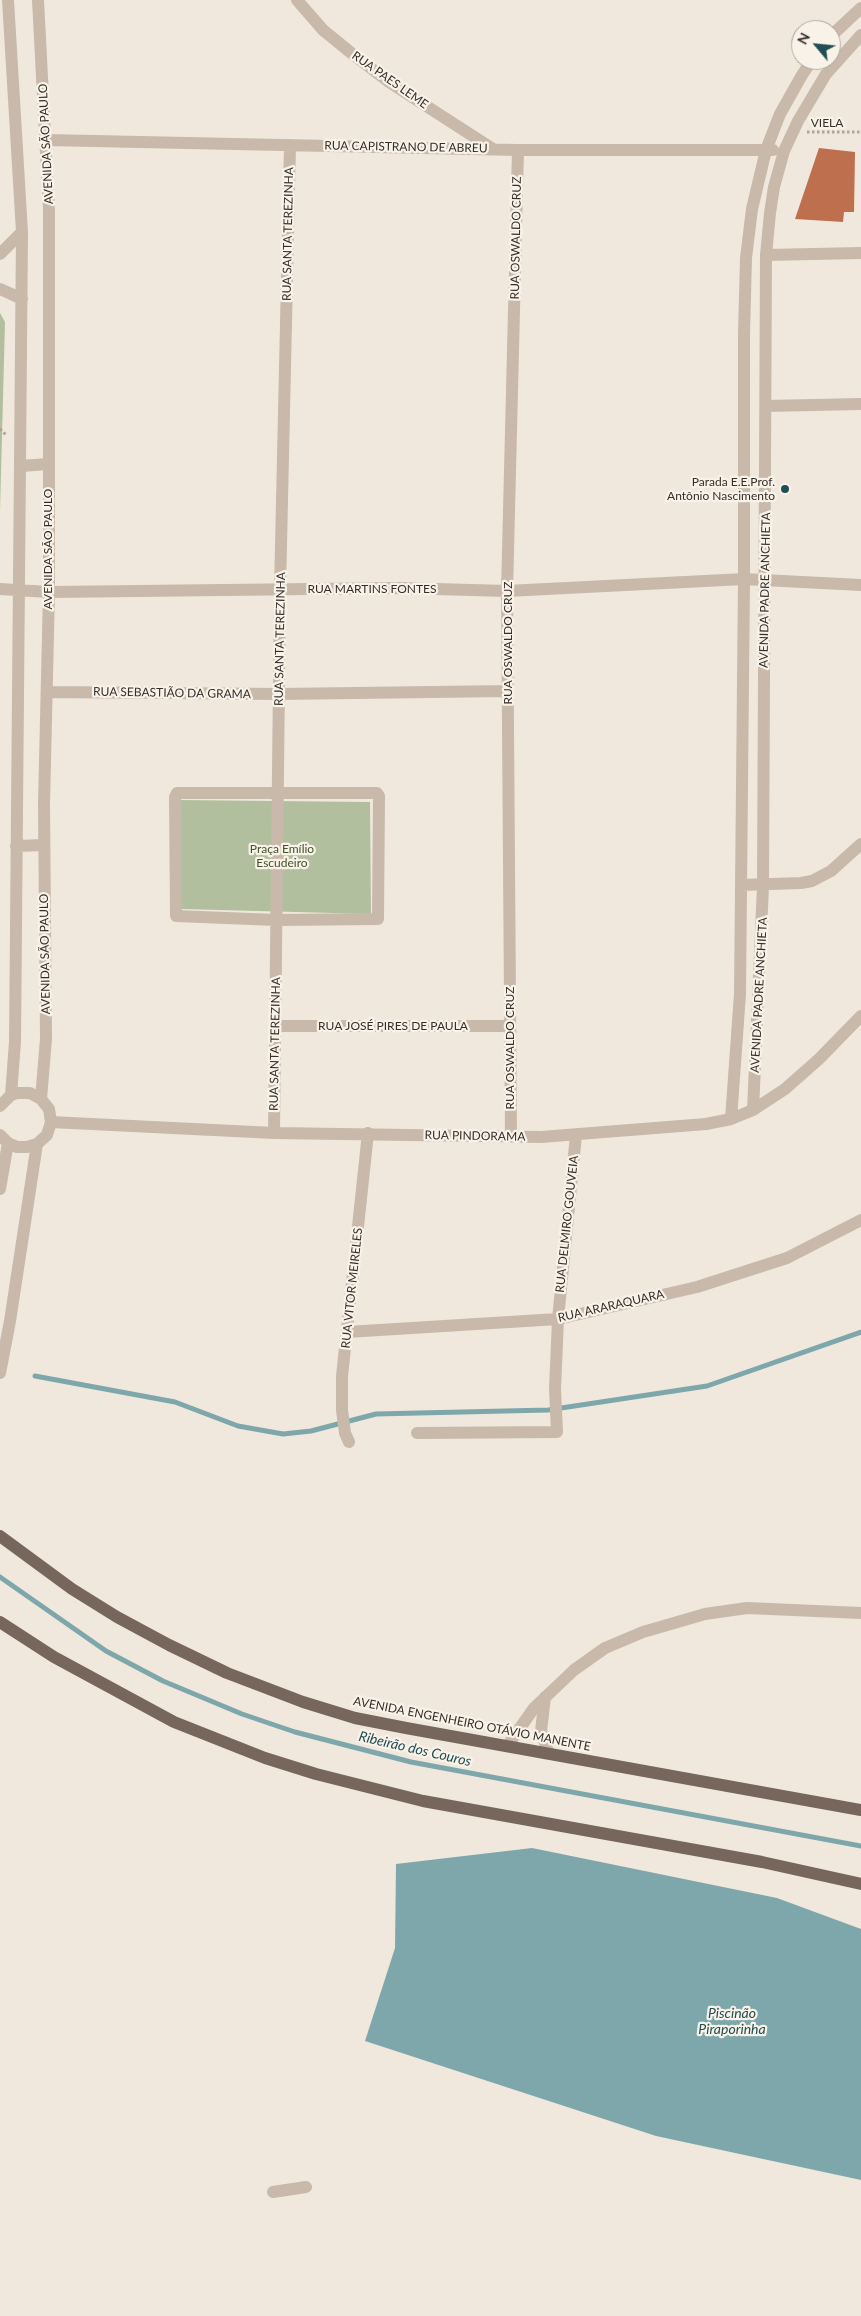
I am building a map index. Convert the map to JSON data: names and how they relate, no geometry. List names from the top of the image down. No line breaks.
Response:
{"streets":{"main road":["AVENIDA ENGENHEIRO OTÁVIO MANENTE"],"street":["RUA PAES LEME","AVENIDA SÃO PAULO","RUA CAPISTRANO DE ABREU","RUA SANTA TEREZINHA","RUA OSWALDO CRUZ","RUA MARTINS FONTES","AVENIDA PADRE ANCHIETA","RUA SEBASTIÃO DA GRAMA","RUA JOSÉ PIRES DE PAULA","RUA PINDORAMA","RUA DELMIRO GOUVEIA","RUA VITOR MEIRELES","RUA ARARAQUARA"],"path":["VIELA"]},"crossings":[["RUA PAES LEME","RUA CAPISTRANO DE ABREU"],["VIELA","AVENIDA PADRE ANCHIETA"],["AVENIDA SÃO PAULO","RUA CAPISTRANO DE ABREU"],["AVENIDA SÃO PAULO","RUA MARTINS FONTES"],["AVENIDA SÃO PAULO","RUA SEBASTIÃO DA GRAMA"],["RUA CAPISTRANO DE ABREU","RUA SANTA TEREZINHA"],["RUA CAPISTRANO DE ABREU","RUA OSWALDO CRUZ"],["RUA CAPISTRANO DE ABREU","AVENIDA PADRE ANCHIETA"],["RUA SANTA TEREZINHA","RUA MARTINS FONTES"],["RUA SANTA TEREZINHA","RUA SEBASTIÃO DA GRAMA"],["RUA SANTA TEREZINHA","RUA JOSÉ PIRES DE PAULA"],["RUA SANTA TEREZINHA","RUA PINDORAMA"],["RUA OSWALDO CRUZ","RUA MARTINS FONTES"],["RUA OSWALDO CRUZ","RUA SEBASTIÃO DA GRAMA"],["RUA OSWALDO CRUZ","RUA JOSÉ PIRES DE PAULA"],["RUA OSWALDO CRUZ","RUA PINDORAMA"],["RUA MARTINS FONTES","AVENIDA PADRE ANCHIETA"],["AVENIDA PADRE ANCHIETA","RUA PINDORAMA"],["RUA PINDORAMA","RUA DELMIRO GOUVEIA"],["RUA PINDORAMA","RUA VITOR MEIRELES"],["RUA DELMIRO GOUVEIA","RUA ARARAQUARA"],["RUA VITOR MEIRELES","RUA ARARAQUARA"]],"water":["Ribeirão dos Couros","Piscinão Piraporinha"],"parks":["Praça Emílio Escudeiro"],"places":["Parada E.E.Prof. Antônio Nascimento"],"north":"top left"}
